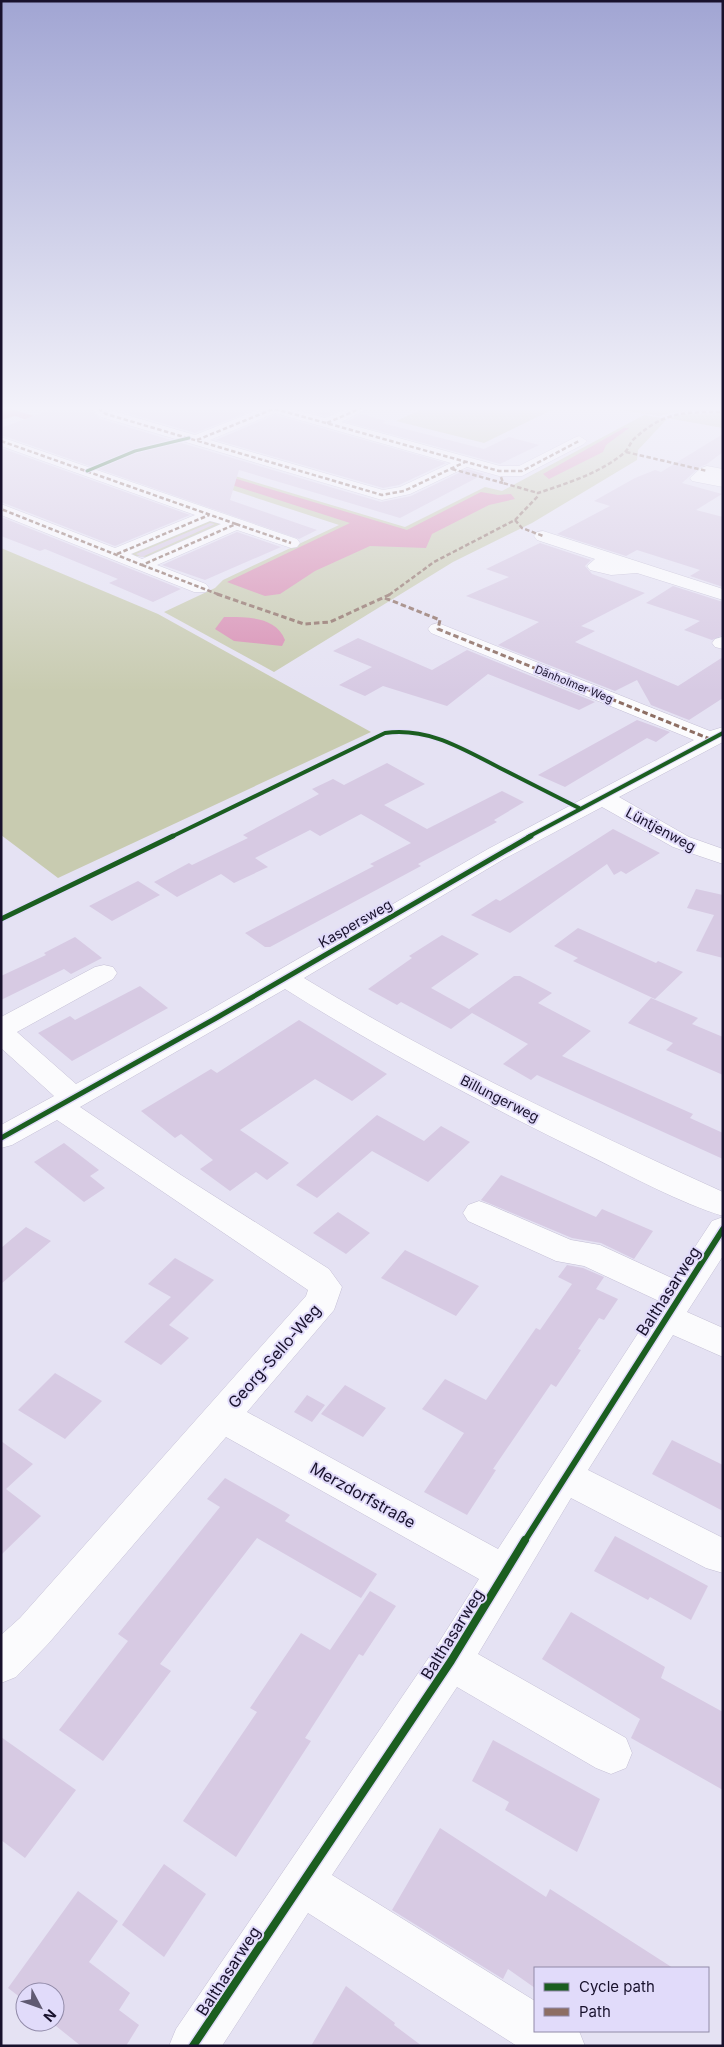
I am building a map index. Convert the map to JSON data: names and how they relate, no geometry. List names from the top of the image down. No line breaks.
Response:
{"streets":{"street":["Dänholmer Weg","Lüntjenweg","Kaspersweg","Billungerweg","Balthasarweg","Georg-Sello-Weg","Merzdorfstraße"]},"crossings":[["Dänholmer Weg","Kaspersweg"],["Lüntjenweg","Kaspersweg"],["Kaspersweg","Billungerweg"],["Kaspersweg","Georg-Sello-Weg"],["Balthasarweg","Merzdorfstraße"],["Georg-Sello-Weg","Merzdorfstraße"]],"legend":["Cycle path","Path"],"north":"bottom right"}
